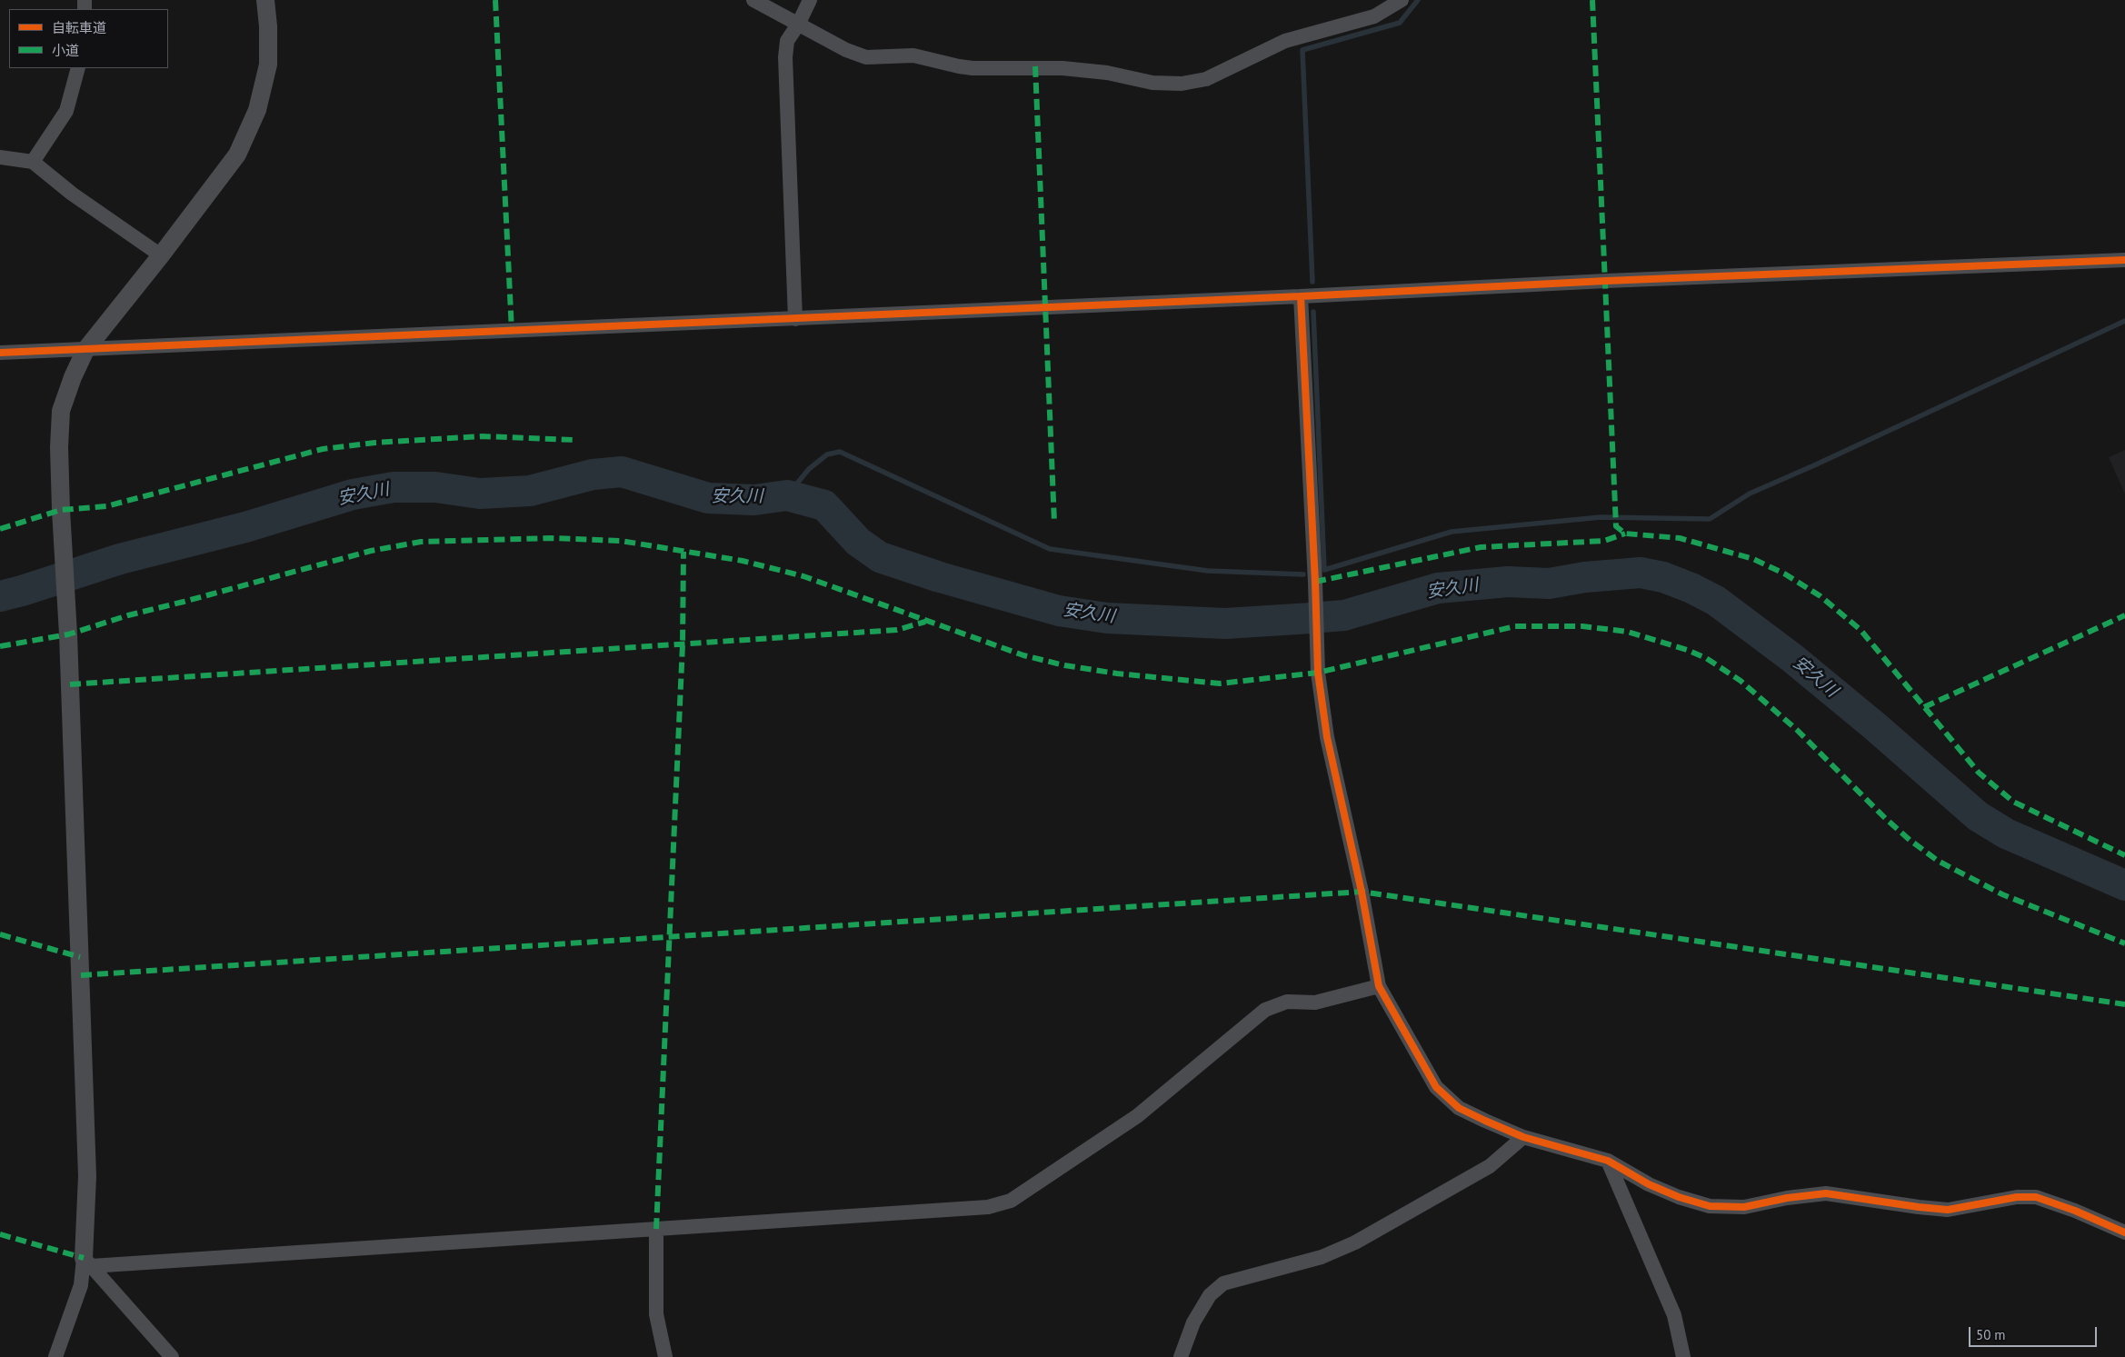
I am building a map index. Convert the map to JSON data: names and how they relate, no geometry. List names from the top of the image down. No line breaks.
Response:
{"water":["安久川"],"legend":["自転車道","小道"],"scale_bar":"50 m"}
